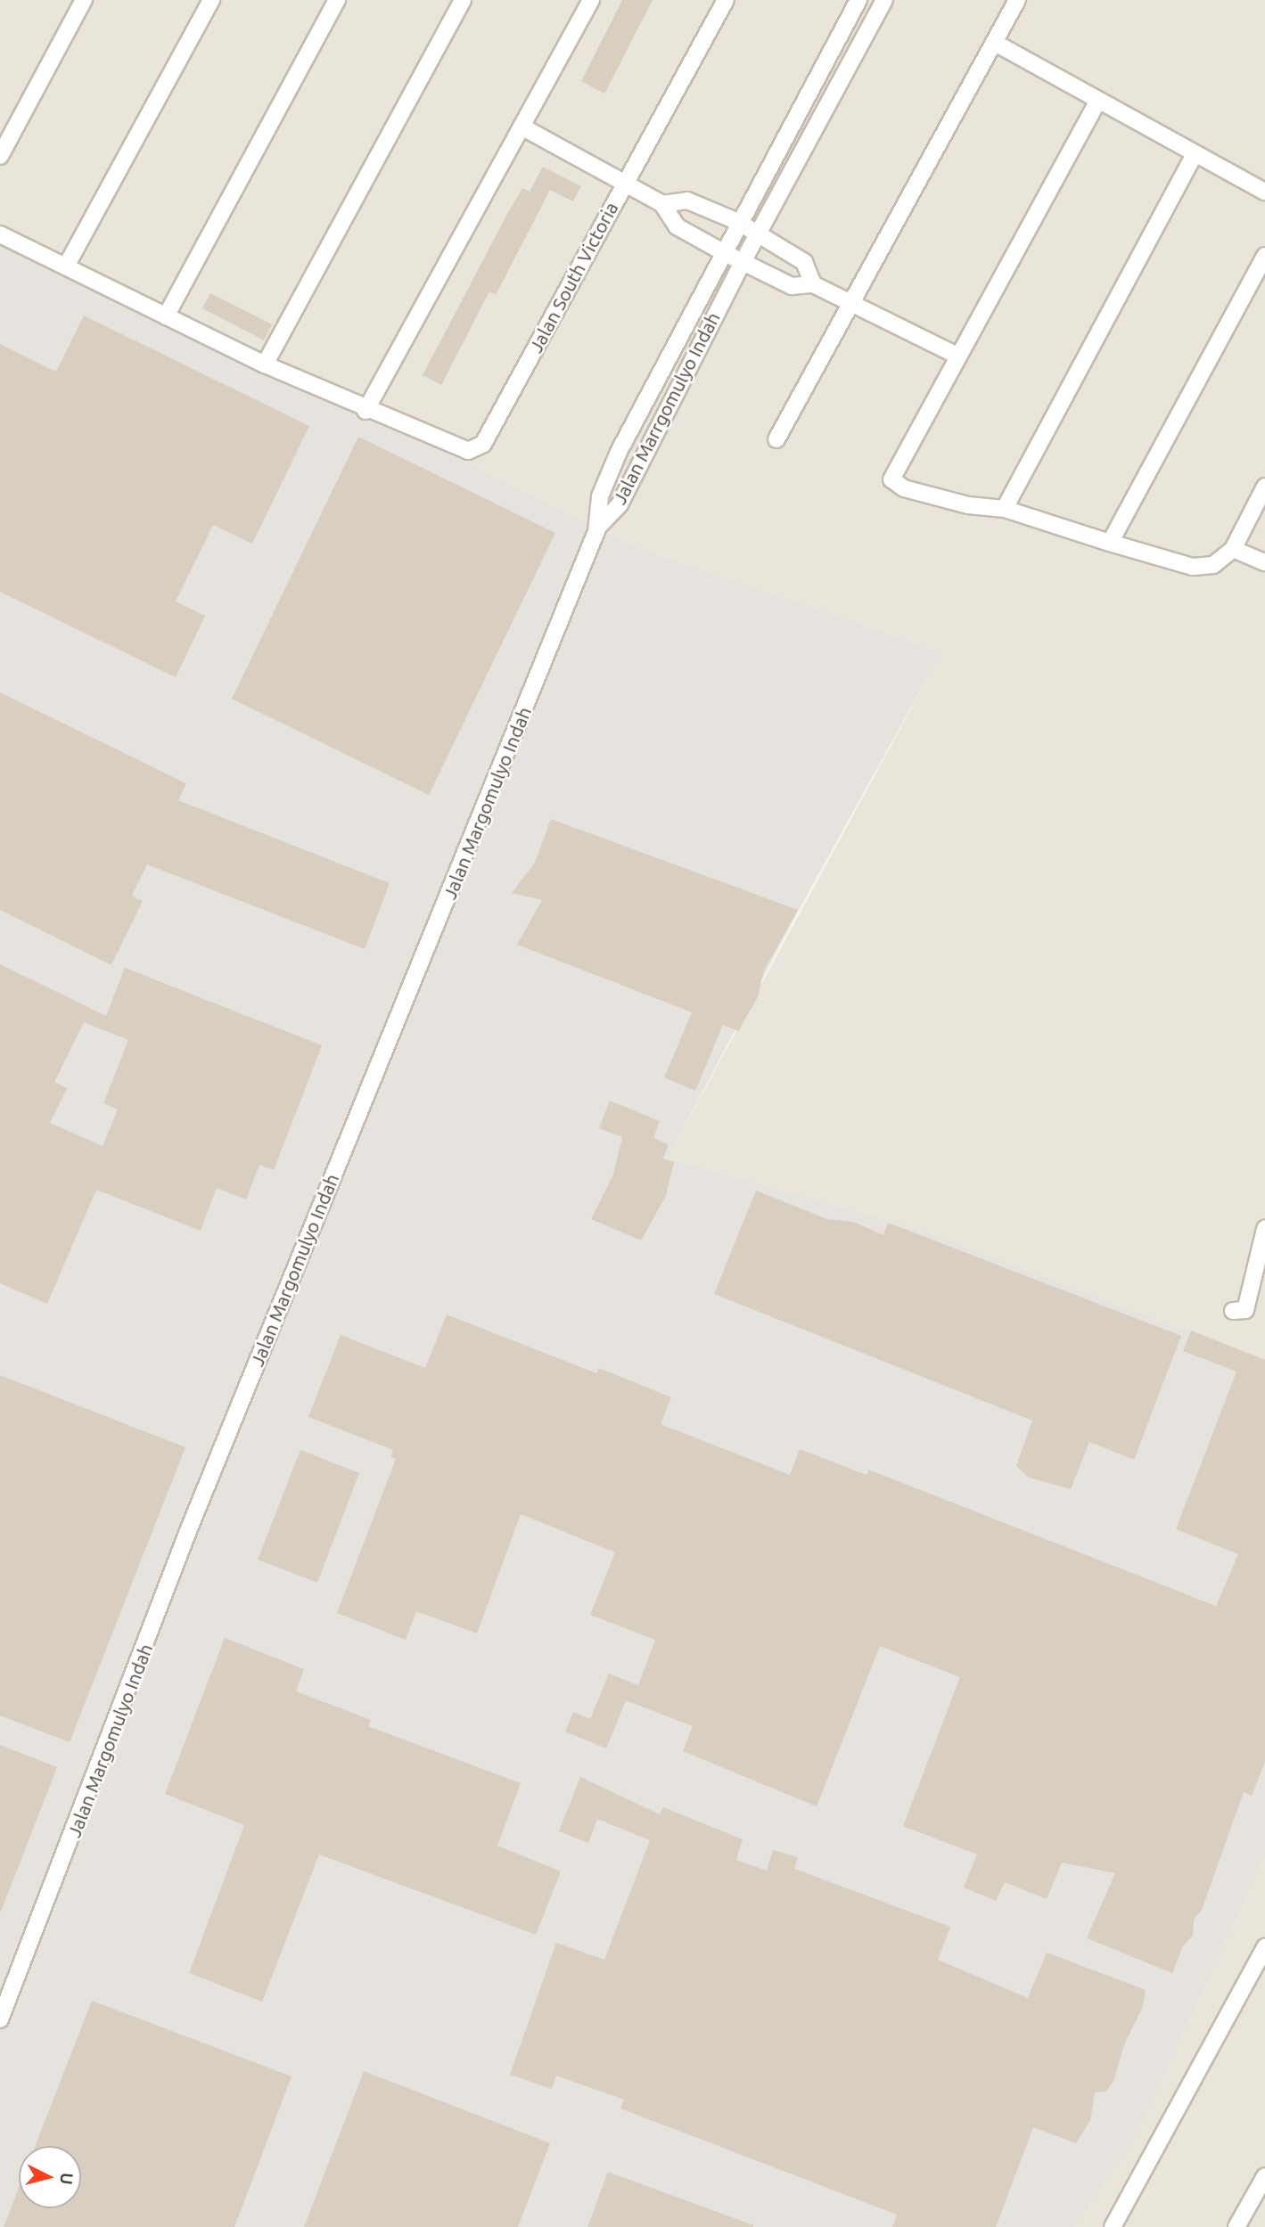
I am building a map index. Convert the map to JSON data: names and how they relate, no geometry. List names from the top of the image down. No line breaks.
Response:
{"streets":{"street":["Jalan South Victoria","Jalan Marrgomulyo Indah","Jalan Margomulyo Indah"]},"crossings":[["Jalan Marrgomulyo Indah","Jalan Margomulyo Indah"]],"north":"right"}
